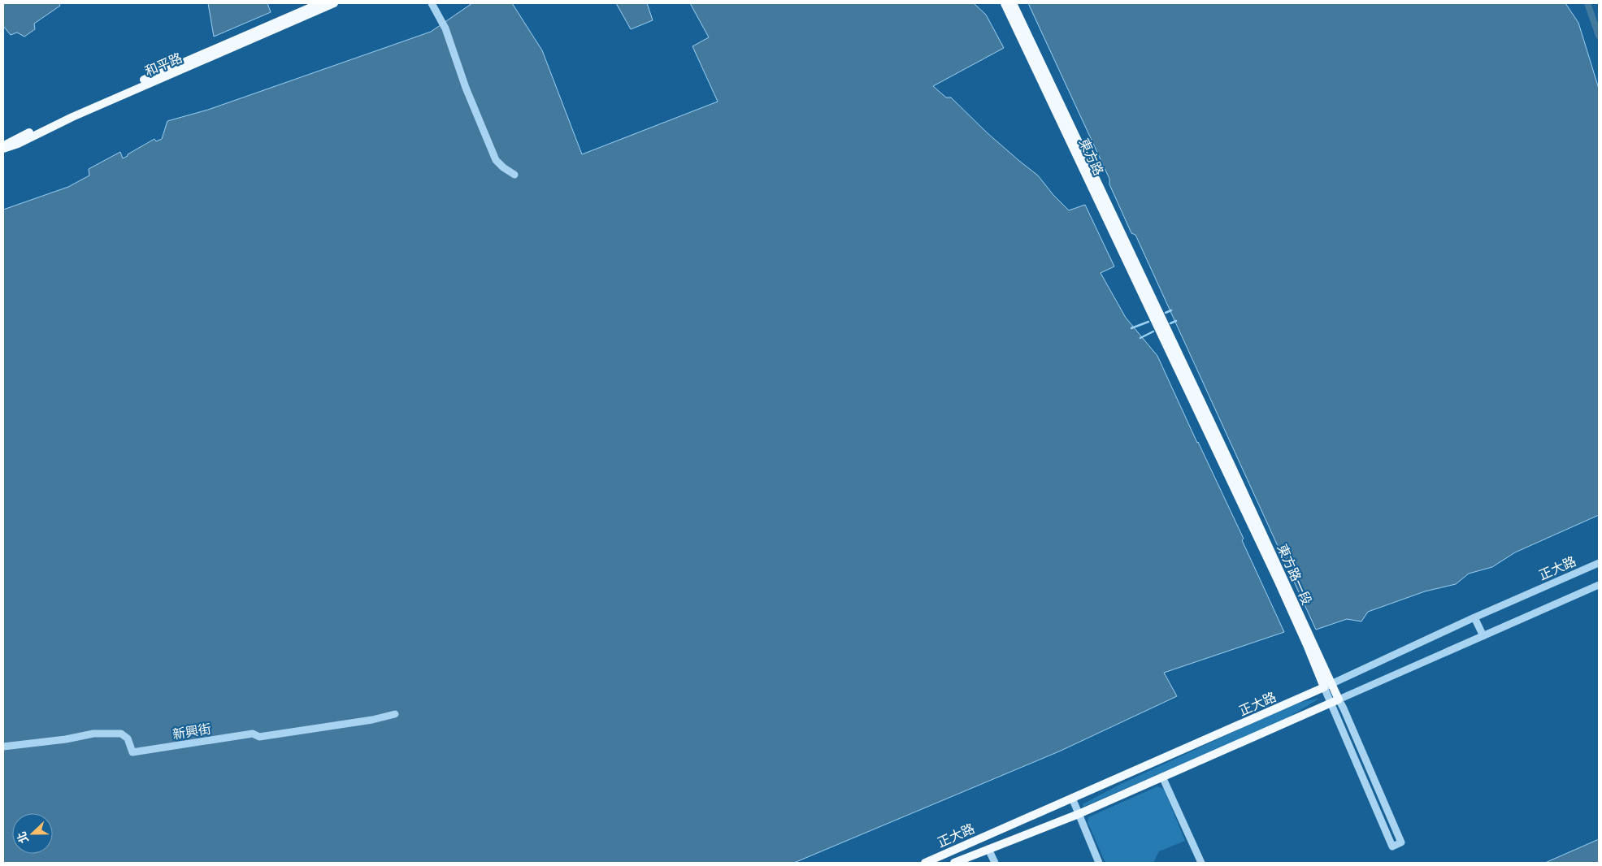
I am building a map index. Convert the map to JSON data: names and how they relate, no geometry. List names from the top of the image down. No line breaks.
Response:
{"streets":{"main road":["和平路","東方路","正大路","東方路一段"],"street":["新興街"]},"crossings":[["東方路","東方路一段"],["正大路","東方路一段"]],"north":"left"}
